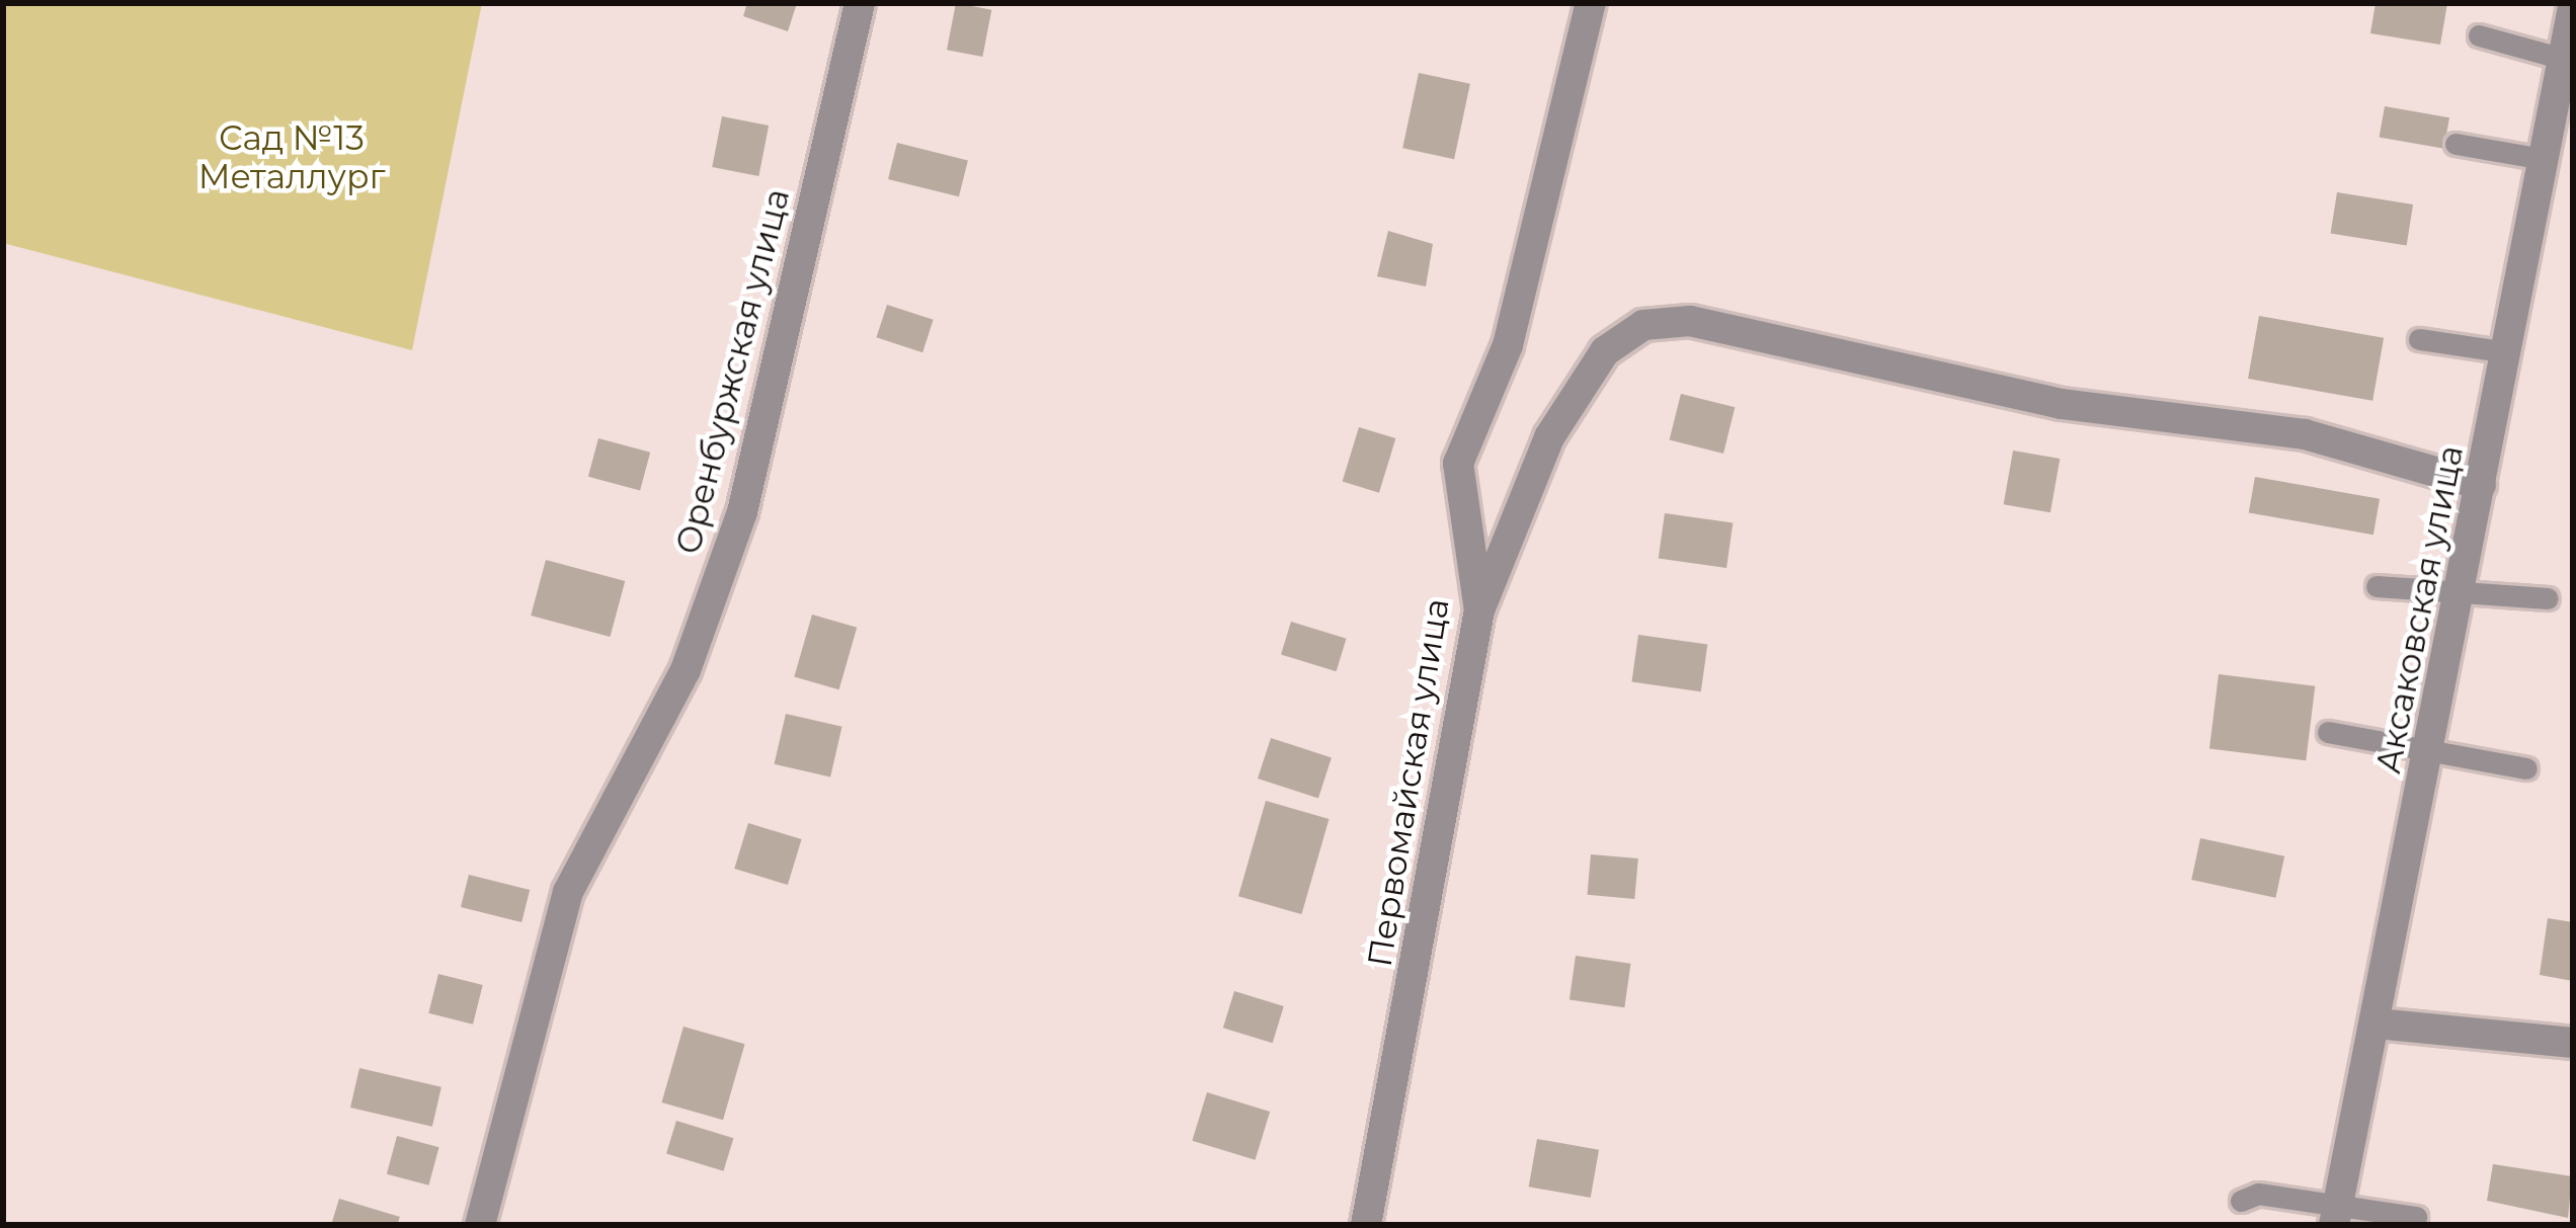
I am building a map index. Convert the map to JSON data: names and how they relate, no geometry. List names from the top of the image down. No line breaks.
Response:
{"streets":{"street":["Оренбуржская улица","Аксаковская улица","Первомайская улица"]},"parks":["Сад №13 Металлург"]}
